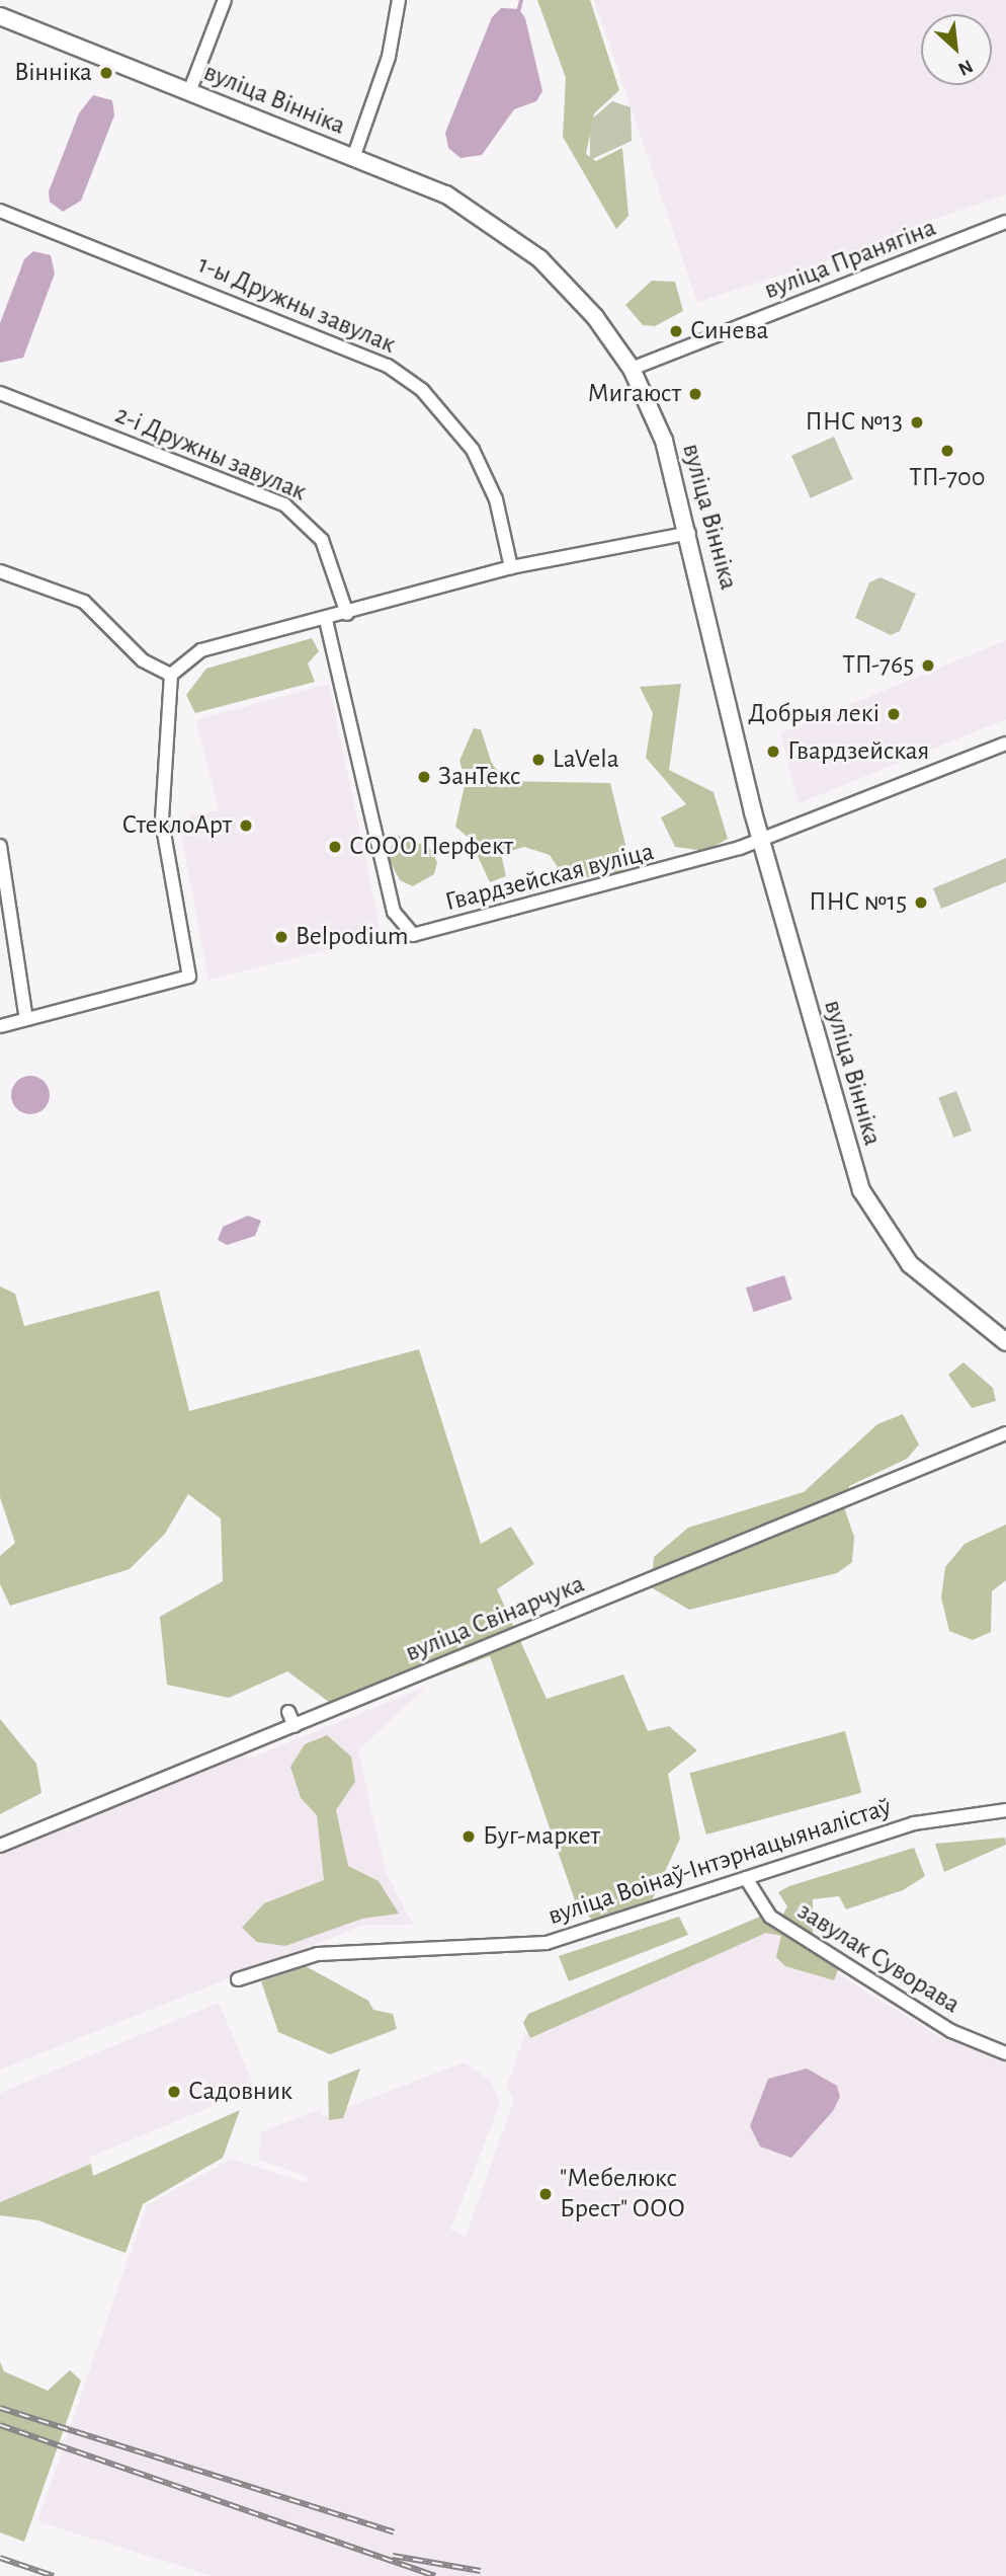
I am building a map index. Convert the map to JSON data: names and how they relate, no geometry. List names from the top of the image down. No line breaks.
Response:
{"streets":{"street":["вуліца Вінніка","вуліца Пранягіна","1-ы Дружны завулак","2-і Дружны завулак","Гвардзейская вуліца","вуліца Свінарчука","вуліца Воінаў-Інтэрнацыяналістаў","завулак Суворава"]},"crossings":[["вуліца Вінніка","вуліца Пранягіна"],["вуліца Вінніка","Гвардзейская вуліца"],["вуліца Воінаў-Інтэрнацыяналістаў","завулак Суворава"]],"places":["Вінніка","Синева","Мигаюст","ПНС №13","ТП-700","ТП-765","Добрыя лекі","Гвардзейская","LaVela","ЗанТекс","СтеклоАрт","СООО Перфект","ПНС №15","Belpodium","Буг-маркет","Садовник","\"Мебелюкс Брест\" ООО"],"north":"bottom right"}
